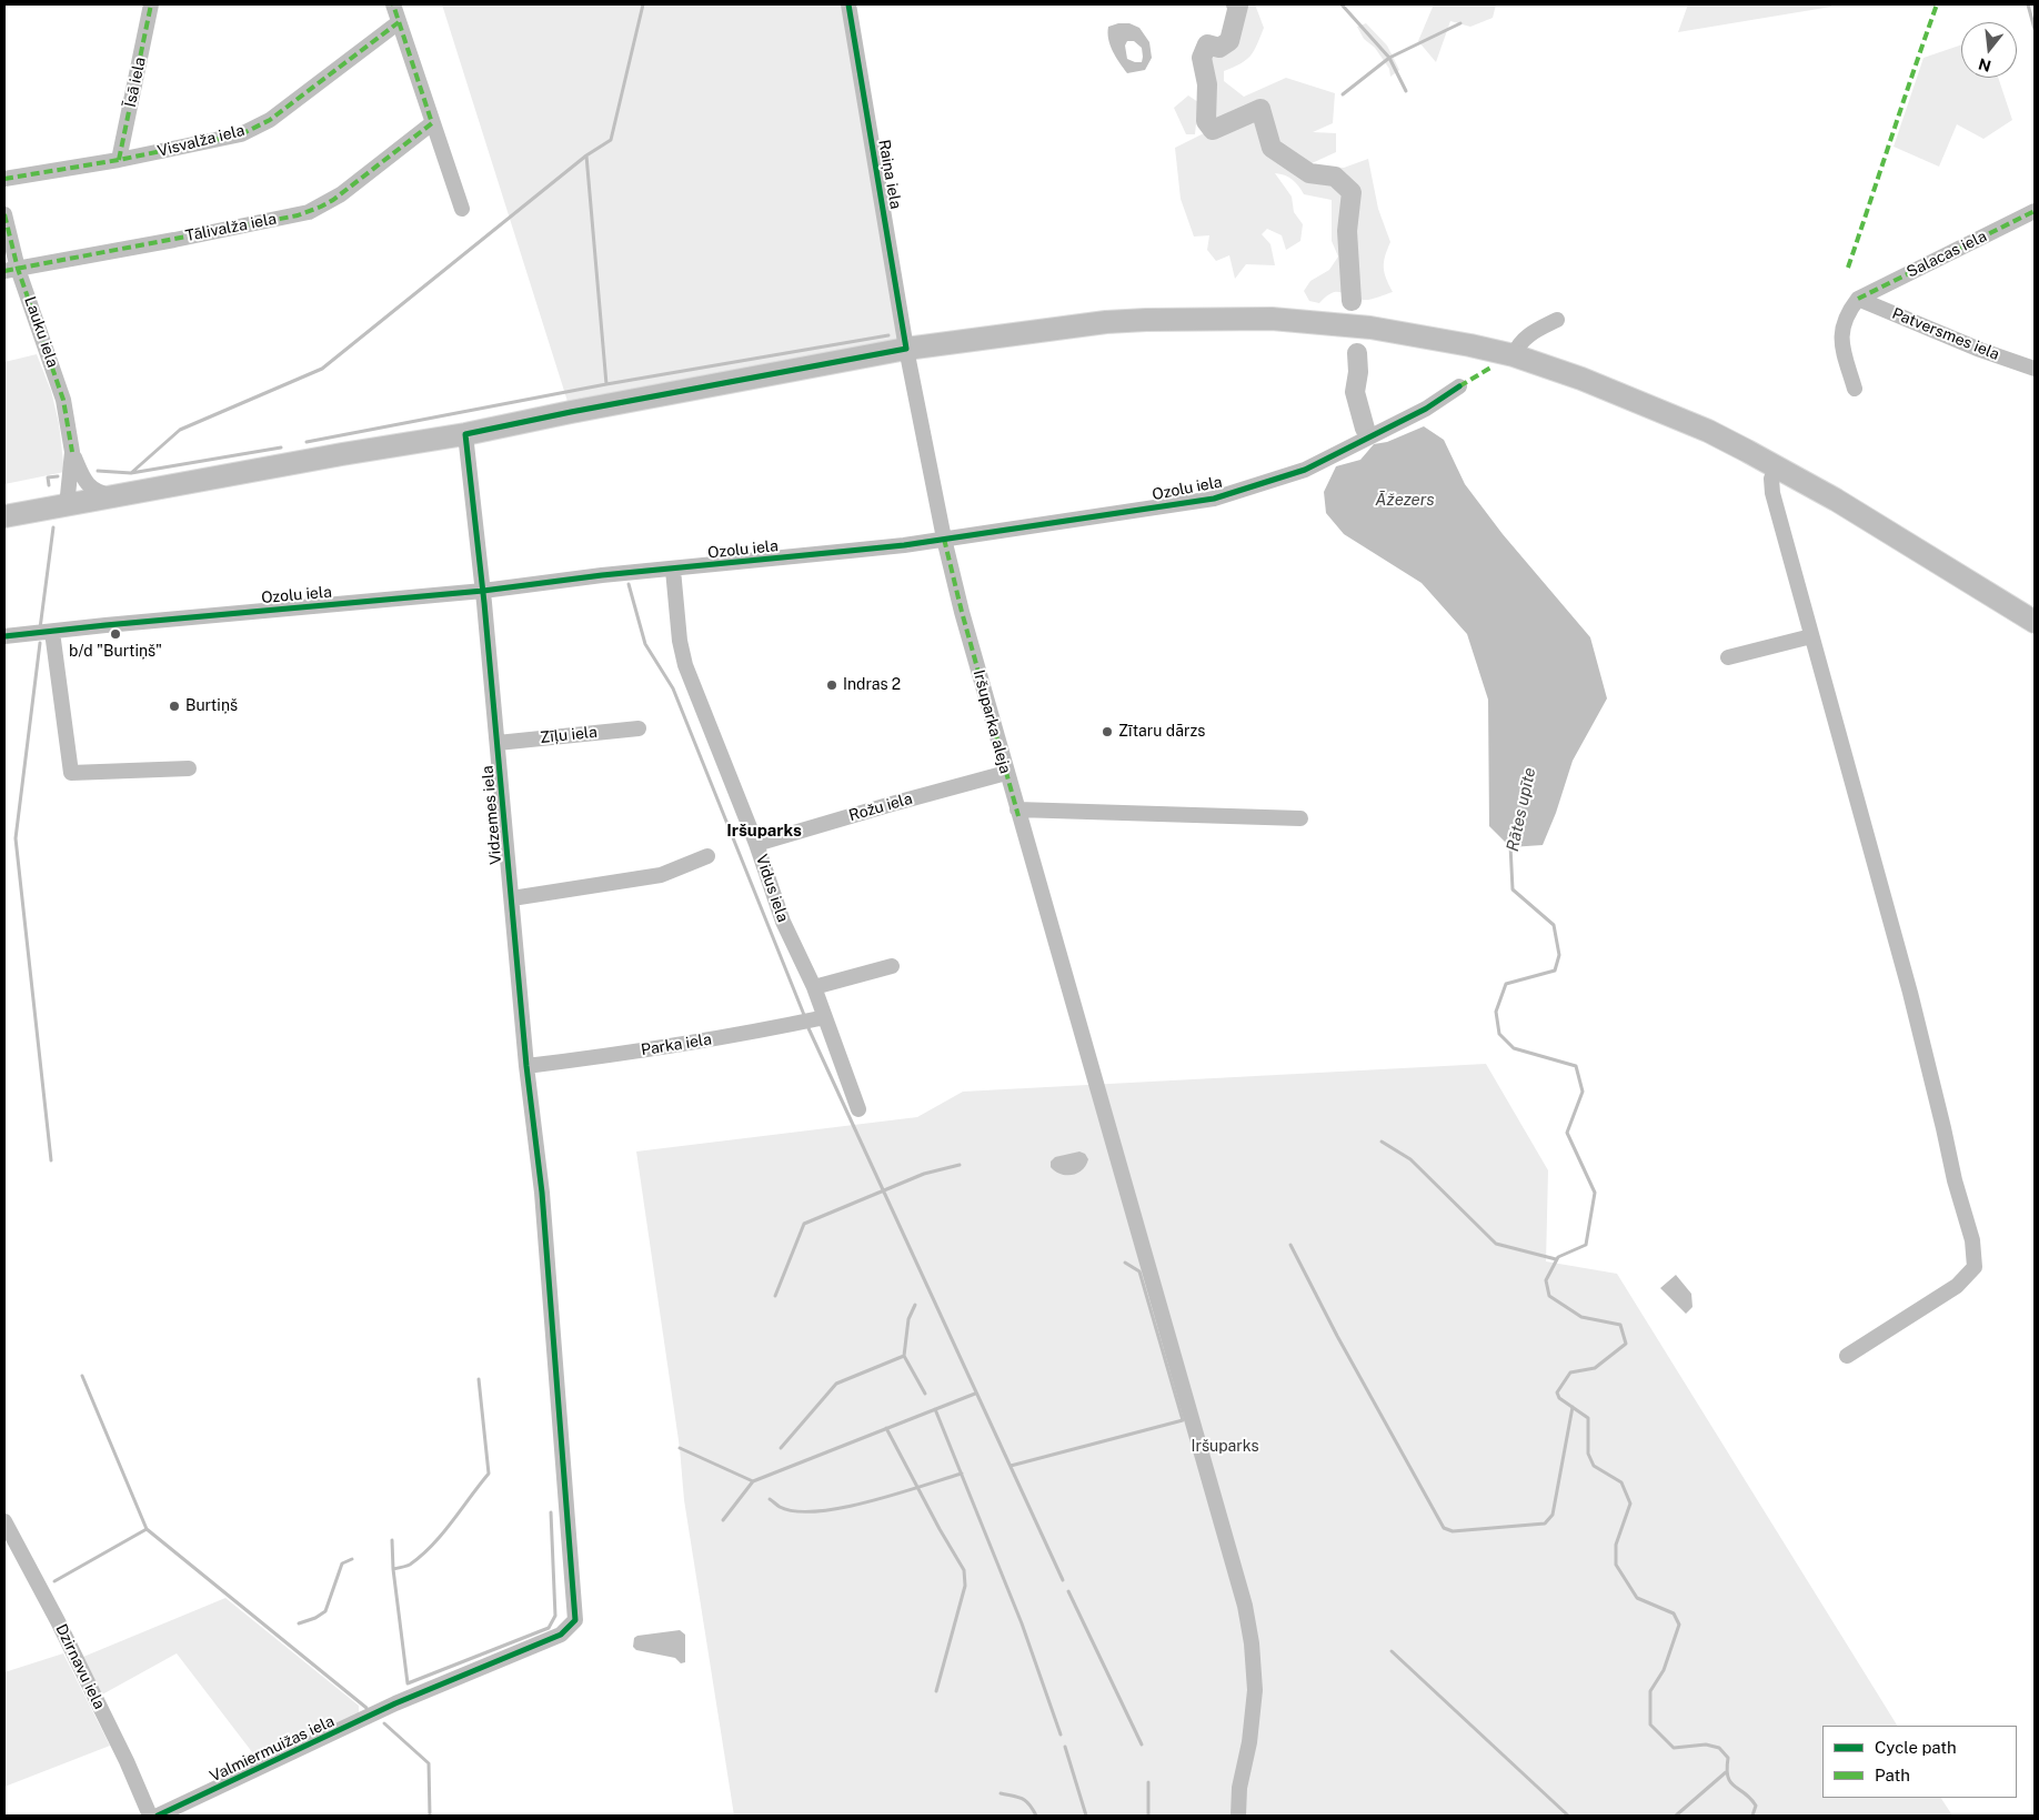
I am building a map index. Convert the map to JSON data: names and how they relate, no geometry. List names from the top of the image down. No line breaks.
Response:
{"streets":{"street":["Īsā iela","Visvalža iela","Raiņa iela","Tālivalža iela","Salacas iela","Lauku iela","Patversmes iela","Ozolu iela","Iršuparka aleja","Zīļu iela","Rožu iela","Vidzemes iela","Vidus iela","Parka iela","Dzirnavu iela","Valmiermuižas iela"]},"crossings":[["Īsā iela","Visvalža iela"],["Raiņa iela","Iršuparka aleja"],["Tālivalža iela","Lauku iela"],["Salacas iela","Patversmes iela"],["Ozolu iela","Iršuparka aleja"],["Ozolu iela","Vidzemes iela"],["Ozolu iela","Vidus iela"],["Iršuparka aleja","Rožu iela"],["Zīļu iela","Vidzemes iela"],["Rožu iela","Vidus iela"],["Vidzemes iela","Parka iela"],["Vidzemes iela","Valmiermuižas iela"],["Vidus iela","Parka iela"]],"districts":["Iršuparks"],"water":["Āžezers","Rātes upīte"],"parks":["Iršuparks"],"places":["b/d \"Burtiņš\"","Indras 2","Burtiņš","Zītaru dārzs"],"legend":["Cycle path","Path"],"north":"bottom"}
